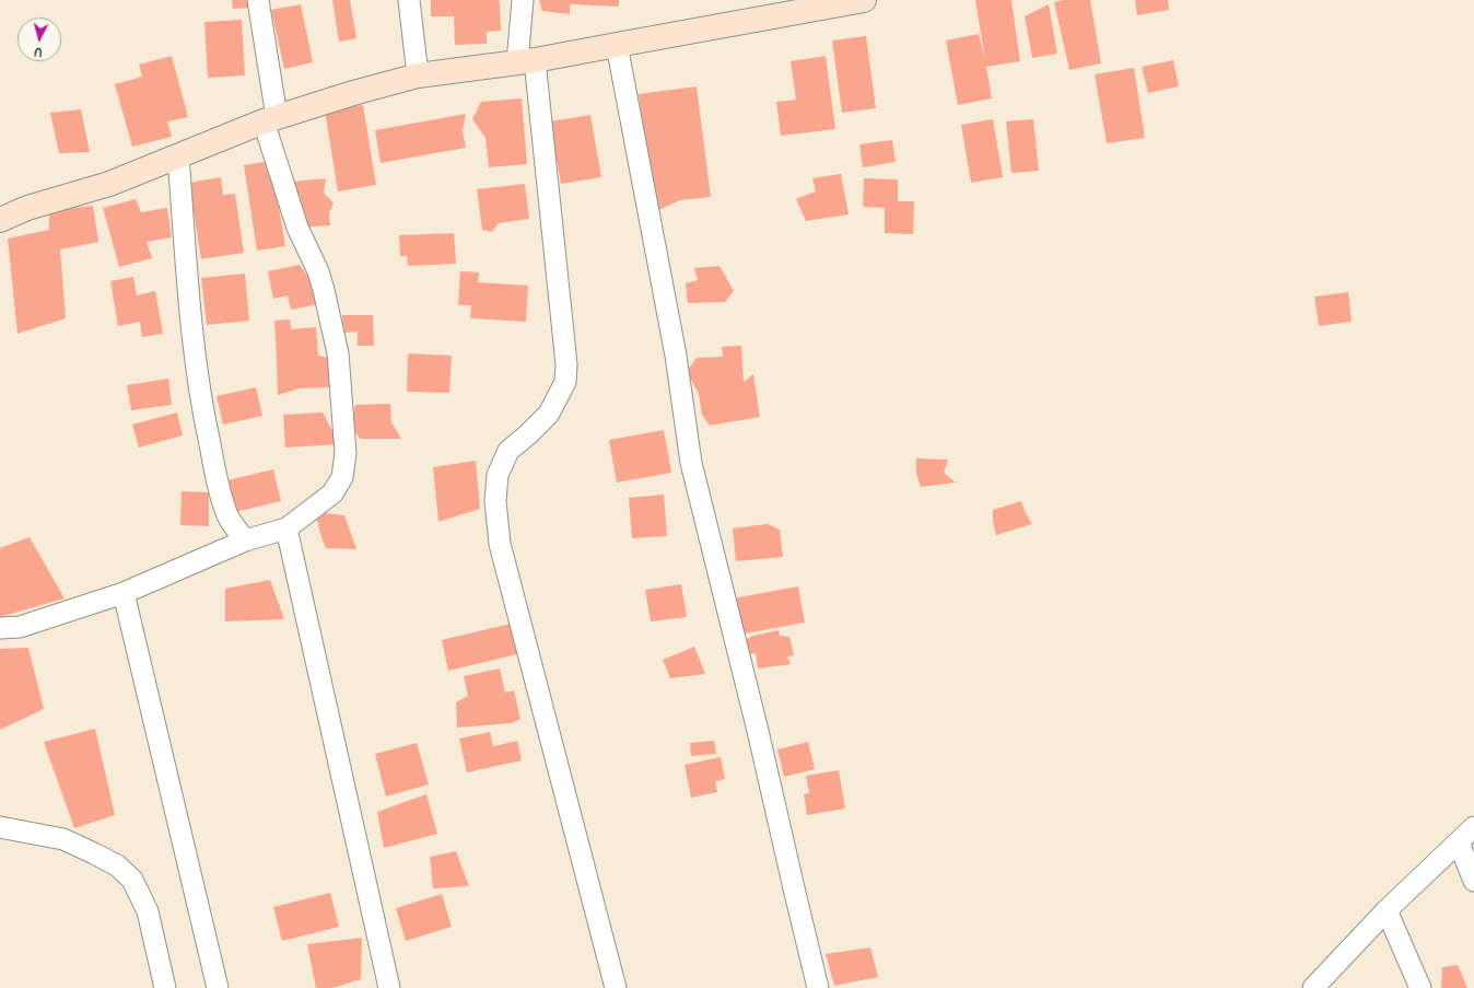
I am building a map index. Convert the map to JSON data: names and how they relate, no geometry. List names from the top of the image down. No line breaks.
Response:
{"north":"bottom"}
